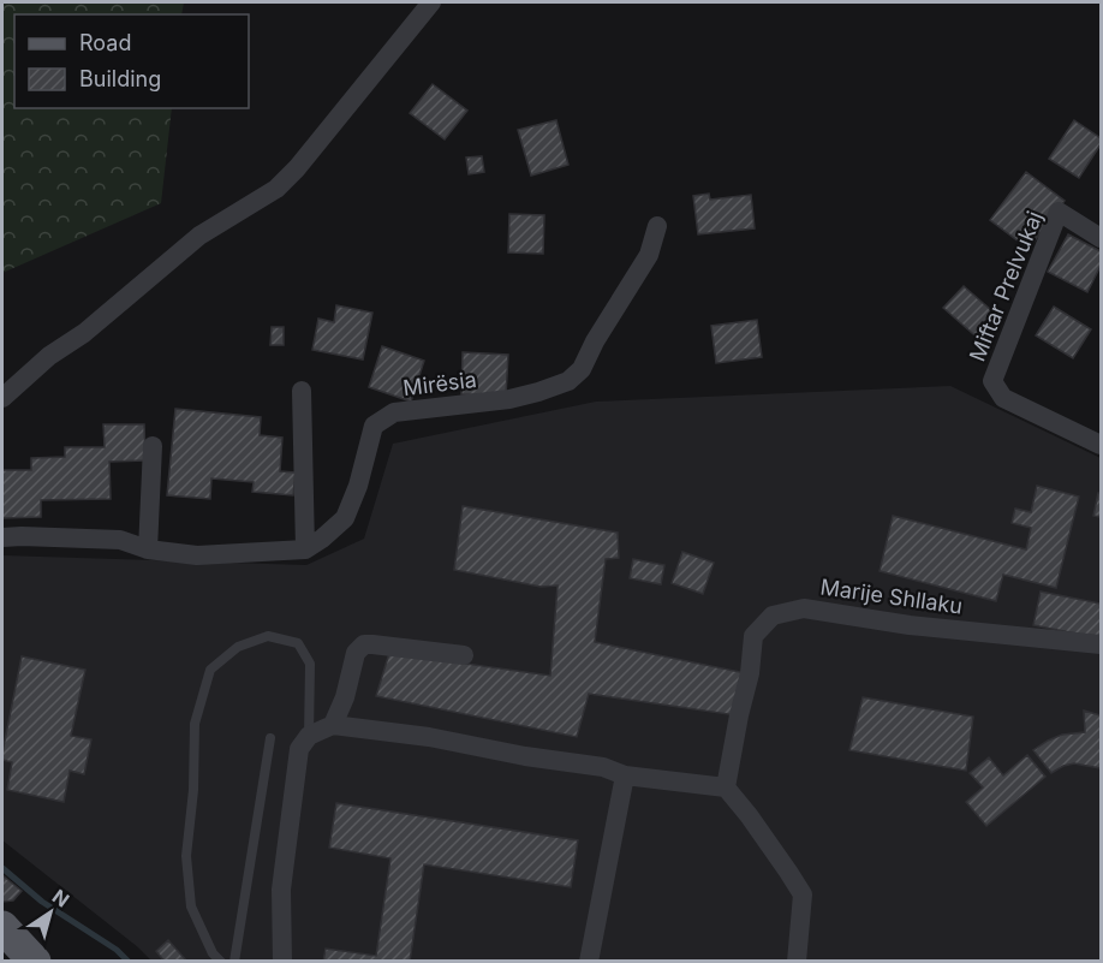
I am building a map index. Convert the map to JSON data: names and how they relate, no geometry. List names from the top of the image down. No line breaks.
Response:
{"streets":{"street":["Miftar Prelvukaj","Mirësia","Marije Shllaku"]},"legend":["Road","Building"],"north":"top right"}
